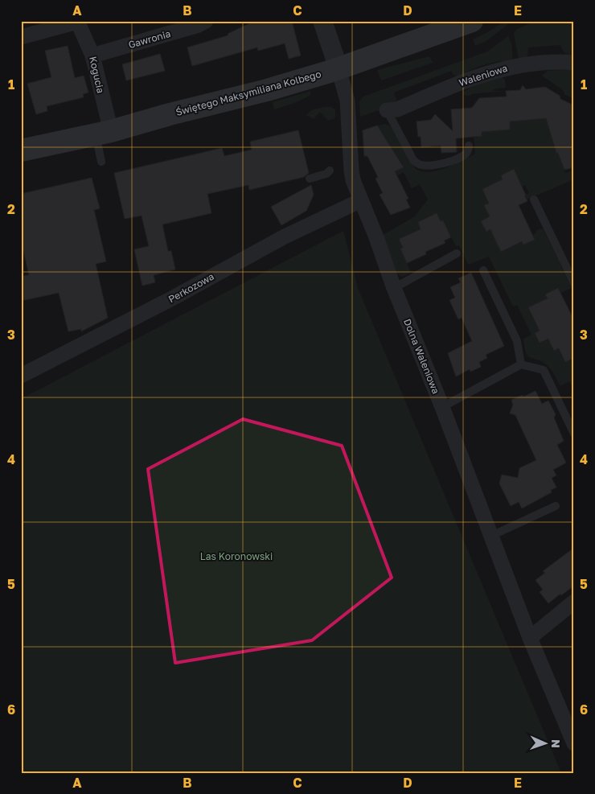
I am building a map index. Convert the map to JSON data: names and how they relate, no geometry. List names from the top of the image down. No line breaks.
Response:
{"streets":{"main road":["Świętego Maksymiliana Kolbego"],"street":["Gawronia","Kogucia","Waleniowa","Perkozowa","Dolna Waleniowa"]},"crossings":[["Gawronia","Kogucia"],["Kogucia","Świętego Maksymiliana Kolbego"],["Świętego Maksymiliana Kolbego","Dolna Waleniowa"],["Perkozowa","Dolna Waleniowa"]],"parks":["Las Koronowski"],"north":"right","grid":{"columns":["A","B","C","D","E"],"rows":["1","2","3","4","5","6"]}}
